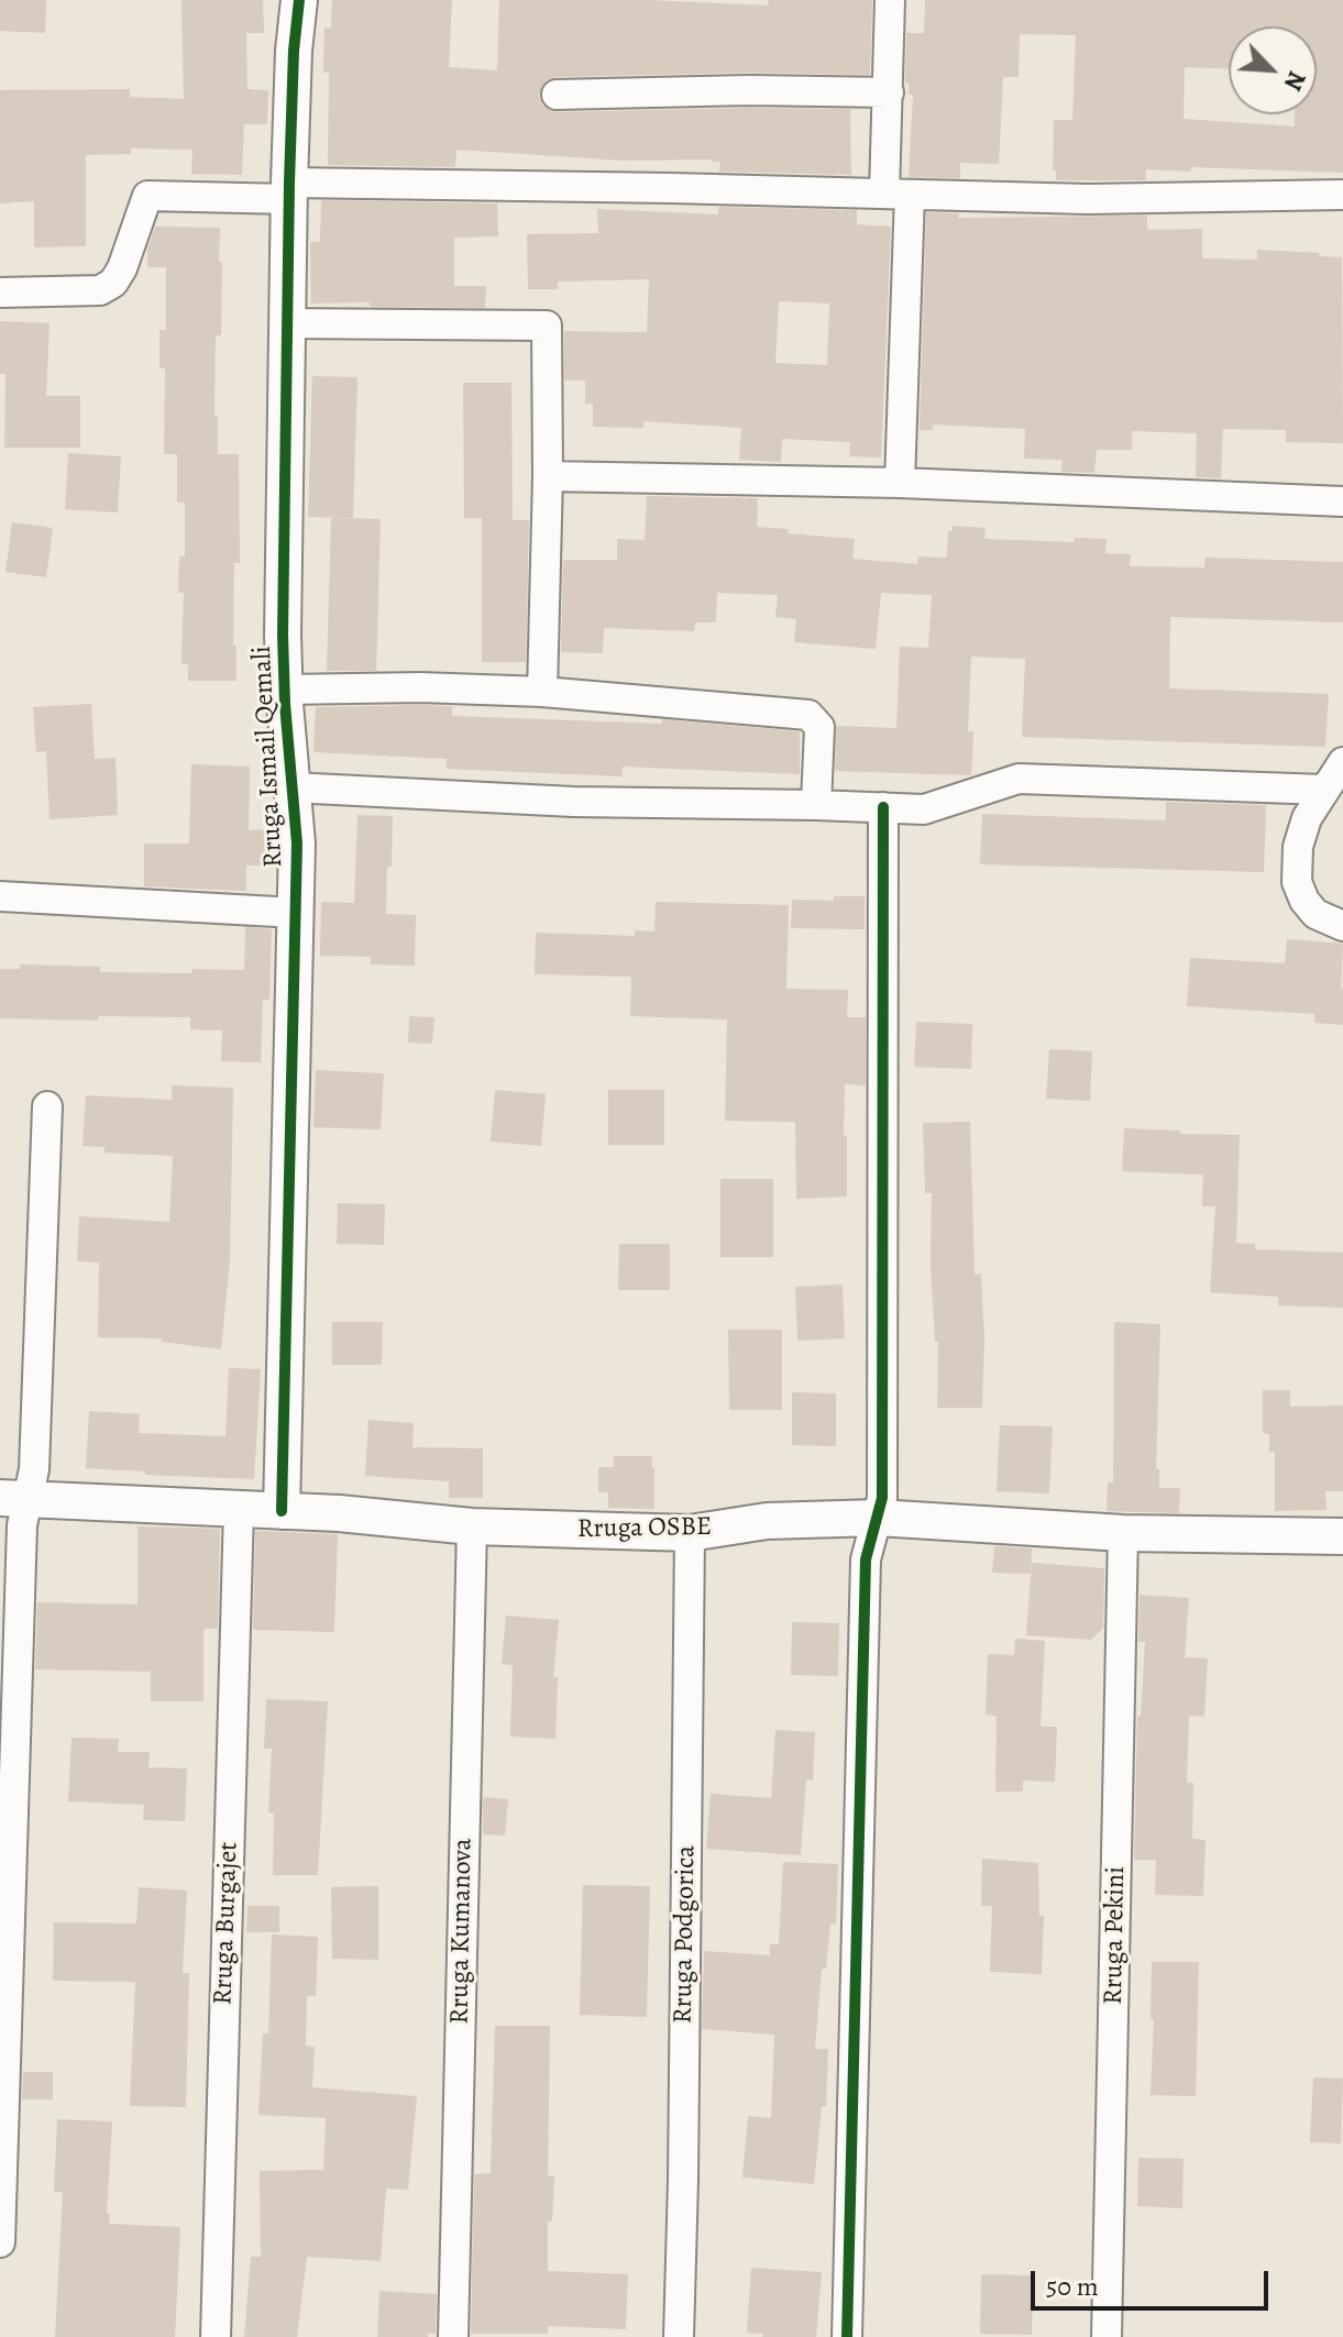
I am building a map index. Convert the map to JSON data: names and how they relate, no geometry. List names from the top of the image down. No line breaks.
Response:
{"streets":{"street":["Rruga Ismail Qemali","Rruga OSBE","Rruga Burgajet","Rruga Kumanova","Rruga Podgorica","Rruga Pekini"]},"crossings":[["Rruga Ismail Qemali","Rruga OSBE"],["Rruga OSBE","Rruga Burgajet"],["Rruga OSBE","Rruga Kumanova"],["Rruga OSBE","Rruga Podgorica"],["Rruga OSBE","Rruga Pekini"]],"scale_bar":"50 m","north":"bottom right"}
